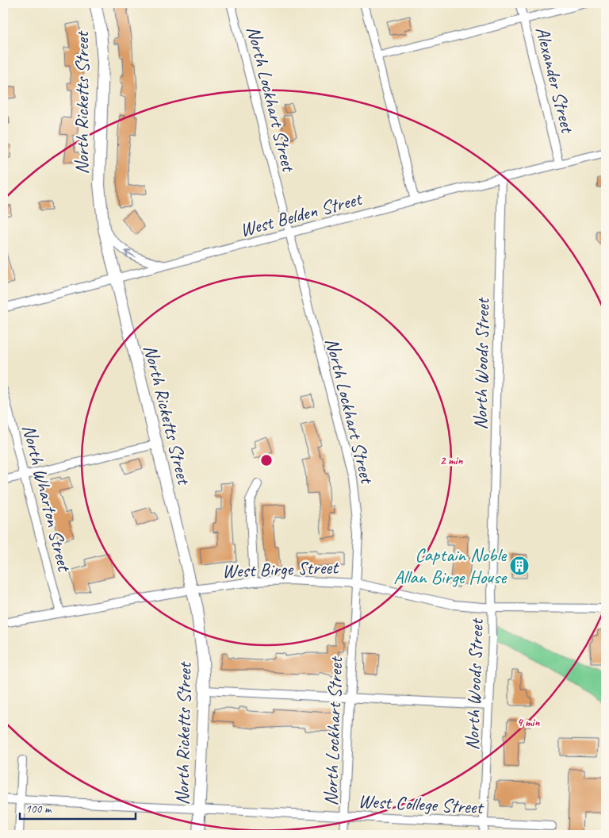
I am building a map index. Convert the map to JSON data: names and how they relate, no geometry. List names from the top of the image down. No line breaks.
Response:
{"streets":{"street":["Alexander Street","North Lockhart Street","North Ricketts Street","West Belden Street","North Woods Street","North Wharton Street","West Birge Street","West College Street"]},"crossings":[["Alexander Street","West Belden Street"],["North Lockhart Street","West Belden Street"],["North Lockhart Street","West Birge Street"],["North Lockhart Street","West College Street"],["North Ricketts Street","West Belden Street"],["North Ricketts Street","West Birge Street"],["North Ricketts Street","West College Street"],["West Belden Street","North Woods Street"],["North Woods Street","West Birge Street"],["North Woods Street","West College Street"],["North Wharton Street","West Birge Street"]],"places":{"building":["Captain Noble Allan Birge House"]},"scale_bar":"100 m","rings":["2 min","4 min"]}
